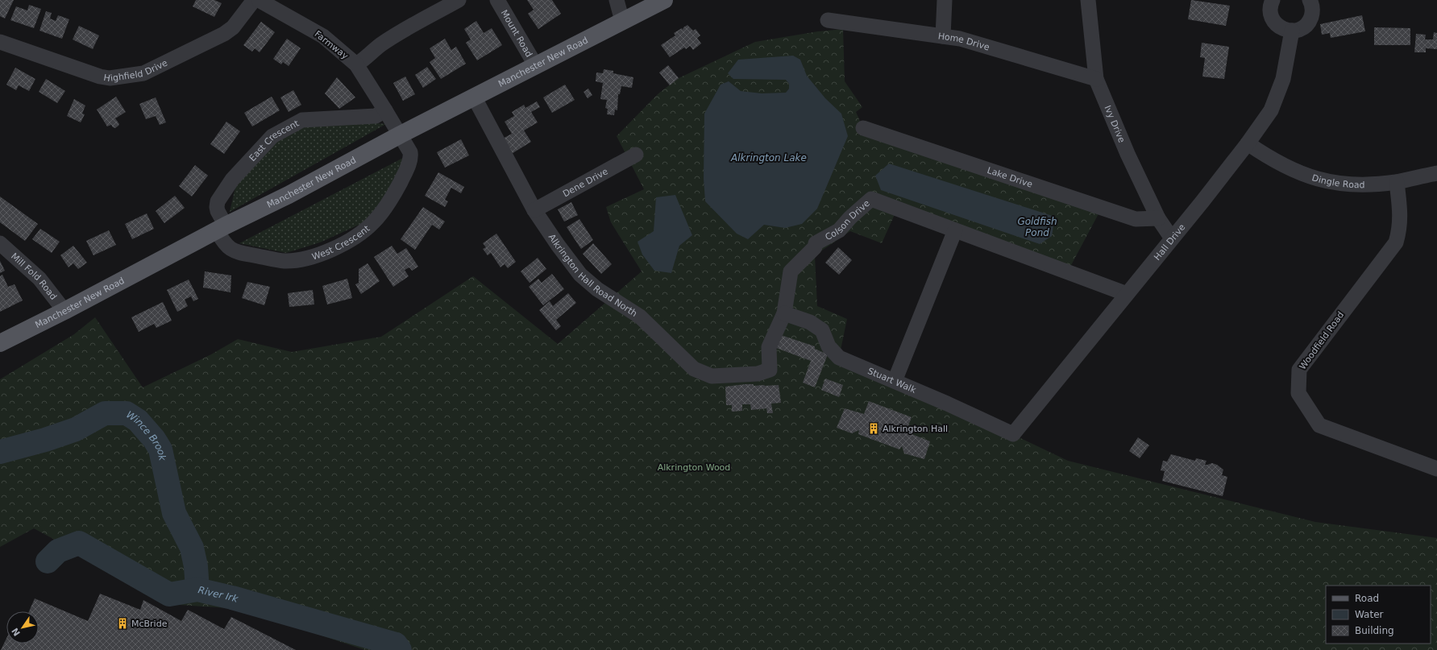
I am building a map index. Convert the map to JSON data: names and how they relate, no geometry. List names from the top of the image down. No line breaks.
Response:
{"streets":{"main road":["Manchester New Road"],"street":["Mount Road","Home Drive","Farmway","Highfield Drive","Ivy Drive","East Crescent","Lake Drive","Dingle Road","Dene Drive","Colson Drive","West Crescent","Hall Drive","Alkrington Hall Road North","Mill Fold Road","Woodfield Road","Stuart Walk"]},"crossings":[["Mount Road","Manchester New Road"],["Home Drive","Ivy Drive"],["Farmway","East Crescent"],["Manchester New Road","East Crescent"],["Manchester New Road","West Crescent"],["Manchester New Road","Alkrington Hall Road North"],["Manchester New Road","Mill Fold Road"],["Ivy Drive","Lake Drive"],["Ivy Drive","Hall Drive"],["East Crescent","West Crescent"],["Dingle Road","Hall Drive"],["Dingle Road","Woodfield Road"],["Dene Drive","Alkrington Hall Road North"],["Colson Drive","Hall Drive"],["Colson Drive","Alkrington Hall Road North"],["Colson Drive","Stuart Walk"],["Hall Drive","Stuart Walk"],["Alkrington Hall Road North","Stuart Walk"]],"water":["Alkrington Lake","Goldfish Pond","Wince Brook","River Irk"],"parks":["Alkrington Wood"],"places":{"building":["Alkrington Hall","McBride"]},"legend":["Road","Water","Building"],"north":"bottom left"}
